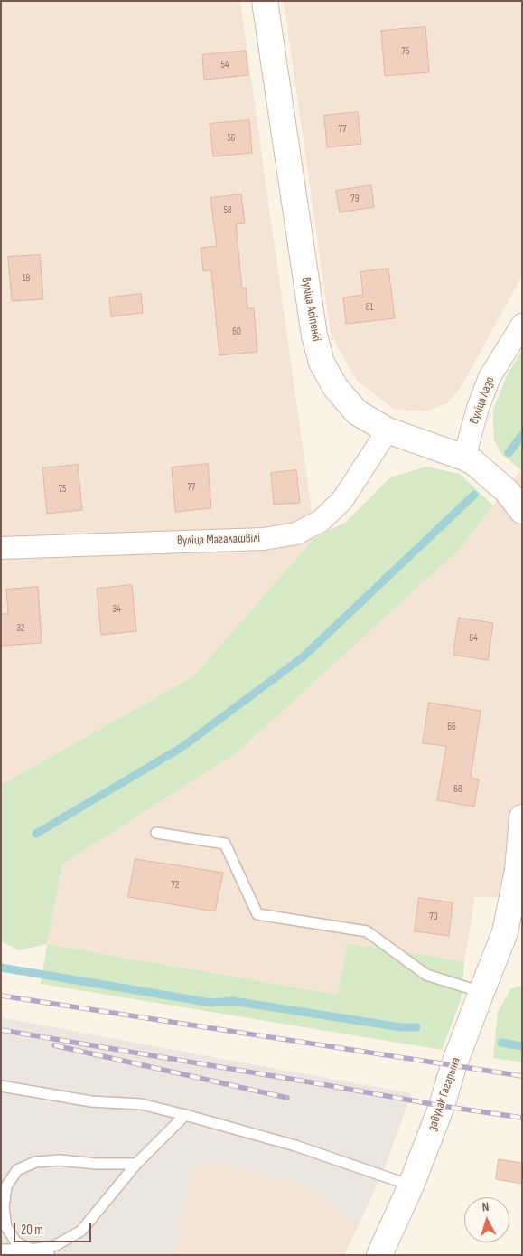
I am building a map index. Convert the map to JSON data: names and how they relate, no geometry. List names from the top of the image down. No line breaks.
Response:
{"streets":{"street":["вуліца Асіпенкі","вуліца Лазо","вуліца Магалашвілі","завулак Гагарына"]},"crossings":[["вуліца Асіпенкі","вуліца Лазо"],["вуліца Асіпенкі","вуліца Магалашвілі"]],"house_numbers":["75","54","77","56","79","58","18","81","60","77","75","34","32","64","66","68","72","70"],"scale_bar":"20 m","north":"top"}
